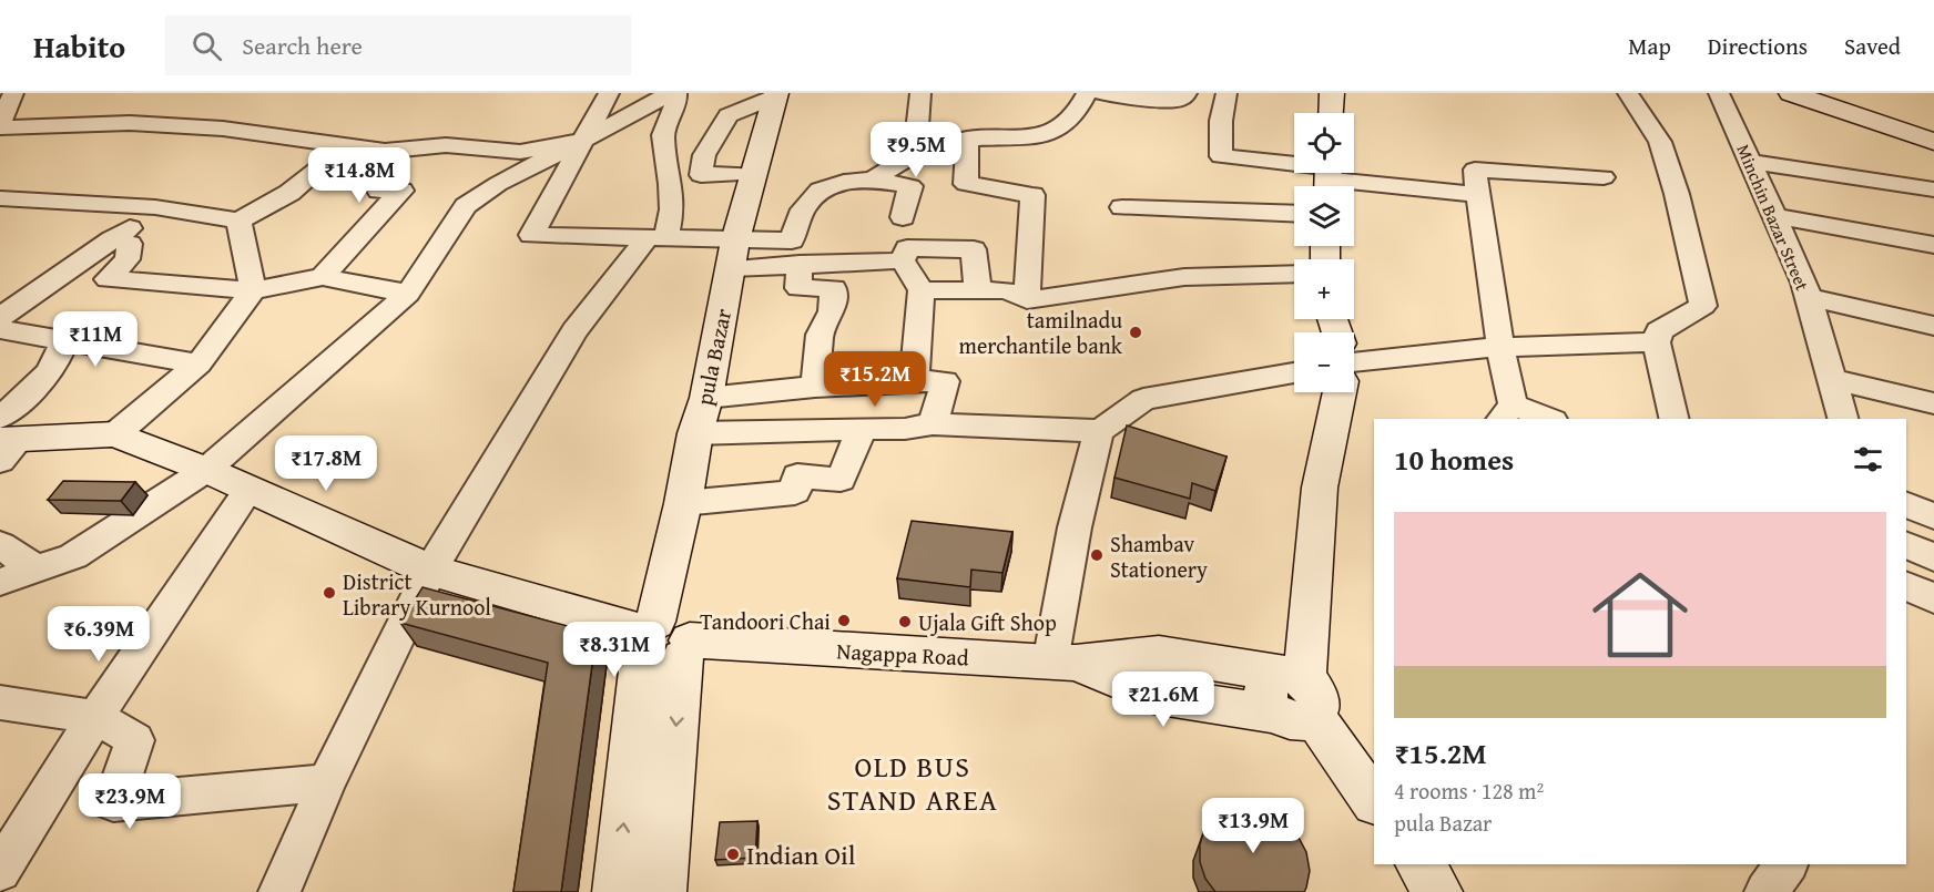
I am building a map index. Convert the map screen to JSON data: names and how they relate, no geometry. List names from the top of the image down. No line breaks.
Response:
{"streets":{"street":["Minchin Bazar Street","pula Bazar","Nagappa Road"]},"crossings":[["pula Bazar","Nagappa Road"]],"districts":["OLD BUS STAND AREA"],"places":["tamilnadu merchantile bank","Shambav Stationery","District Library Kurnool","Tandoori Chai","Ujala Gift Shop","Indian Oil"],"page":{"header":"Habito","search":"Search here","nav":["Map","Directions","Saved"],"map_buttons":["+","−"],"price":["₹9.5M","₹14.8M","₹11M","₹15.2M","₹17.8M","₹6.39M","₹8.31M","₹21.6M","₹23.9M","₹13.9M"],"heading":"10 homes","list":[{"name":"₹15.2M","note":"4 rooms · 128 m² · pula Bazar"}]}}
